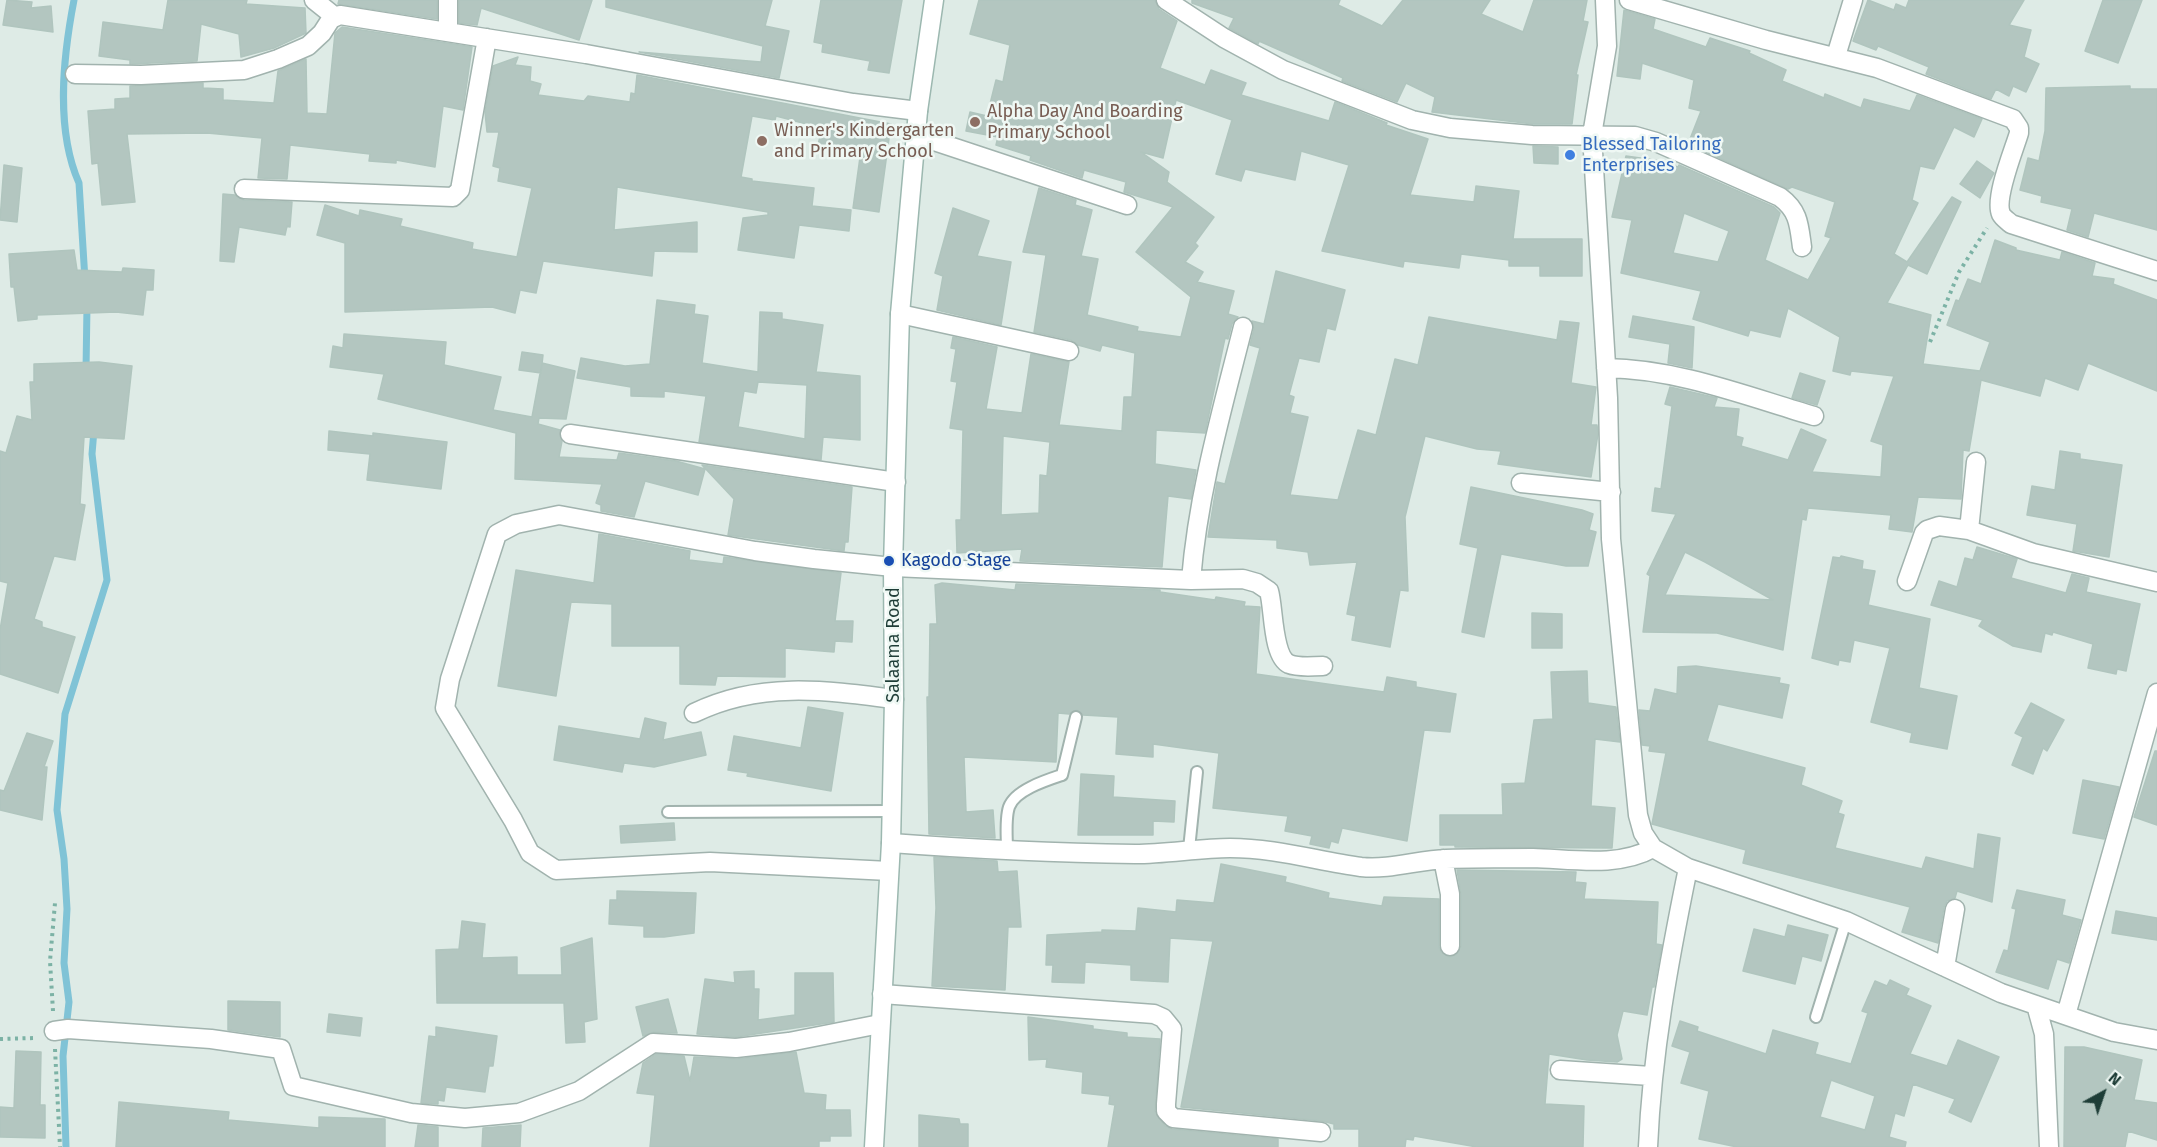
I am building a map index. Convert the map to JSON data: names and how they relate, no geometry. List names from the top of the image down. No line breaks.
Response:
{"streets":{"street":["Salaama Road"]},"places":["Alpha Day And Boarding Primary School","Winner's Kindergarten and Primary School","Blessed Tailoring Enterprises","Kagodo Stage"],"north":"top right"}
